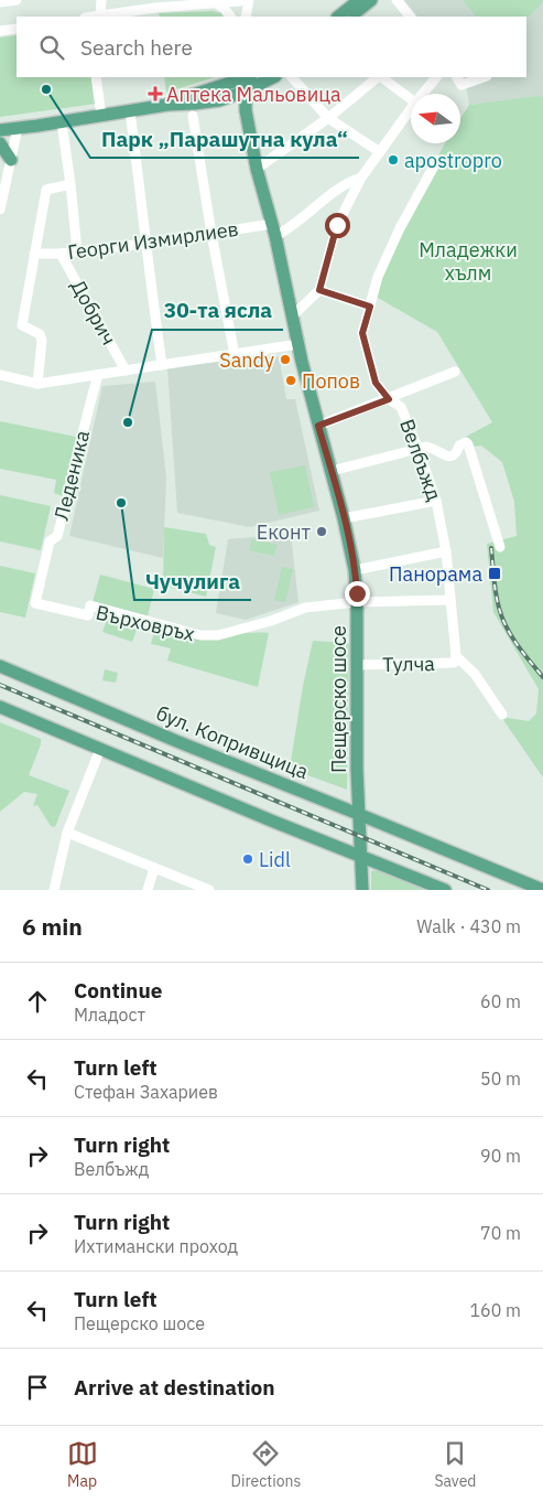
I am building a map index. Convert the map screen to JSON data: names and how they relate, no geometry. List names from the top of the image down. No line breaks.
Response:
{"streets":{"main road":["Пещерско шосе","бул. Копривщица"],"street":["Георги Измирлиев","Добрич","Велбъжд","Леденика","Върховръх","Тулча"]},"crossings":[["Георги Измирлиев","Добрич"],["Георги Измирлиев","Пещерско шосе"],["Велбъжд","Тулча"],["Леденика","Върховръх"],["Върховръх","Пещерско шосе"],["Тулча","Пещерско шосе"],["Пещерско шосе","бул. Копривщица"]],"parks":["Младежки хълм"],"places":{"other":["Парк „Парашутна кула“","apostropro","Sandy","Попов","30-та ясла","Чучулига","Еконт","Lidl"],"health":["Аптека Мальовица"],"transit":["Панорама"]},"north":"left","page":{"search":"Search here","heading":["6 min","Walk · 430 m"],"list":[["Continue","Младост","60 m"],["Turn left","Стефан Захариев","50 m"],["Turn right","Велбъжд","90 m"],["Turn right","Ихтимански проход","70 m"],["Turn left","Пещерско шосе","160 m"],"Arrive at destination"],"nav":["Map","Directions","Saved"]}}
